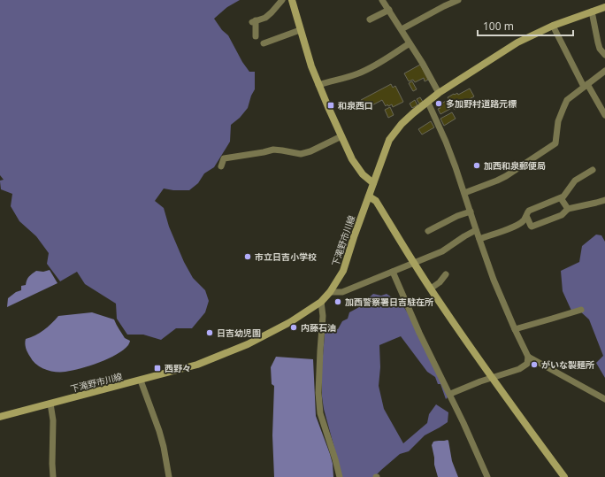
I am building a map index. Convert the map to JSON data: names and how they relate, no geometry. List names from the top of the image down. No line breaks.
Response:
{"streets":{"main road":["下滝野市川線"]},"places":{"other":["多加野村道路元標","加西和泉郵便局","市立日吉小学校","加西警察署日吉駐在所","内藤石油","日吉幼児園","がいな製麺所"],"transit":["和泉西口","西野々"]},"scale_bar":"100 m"}
